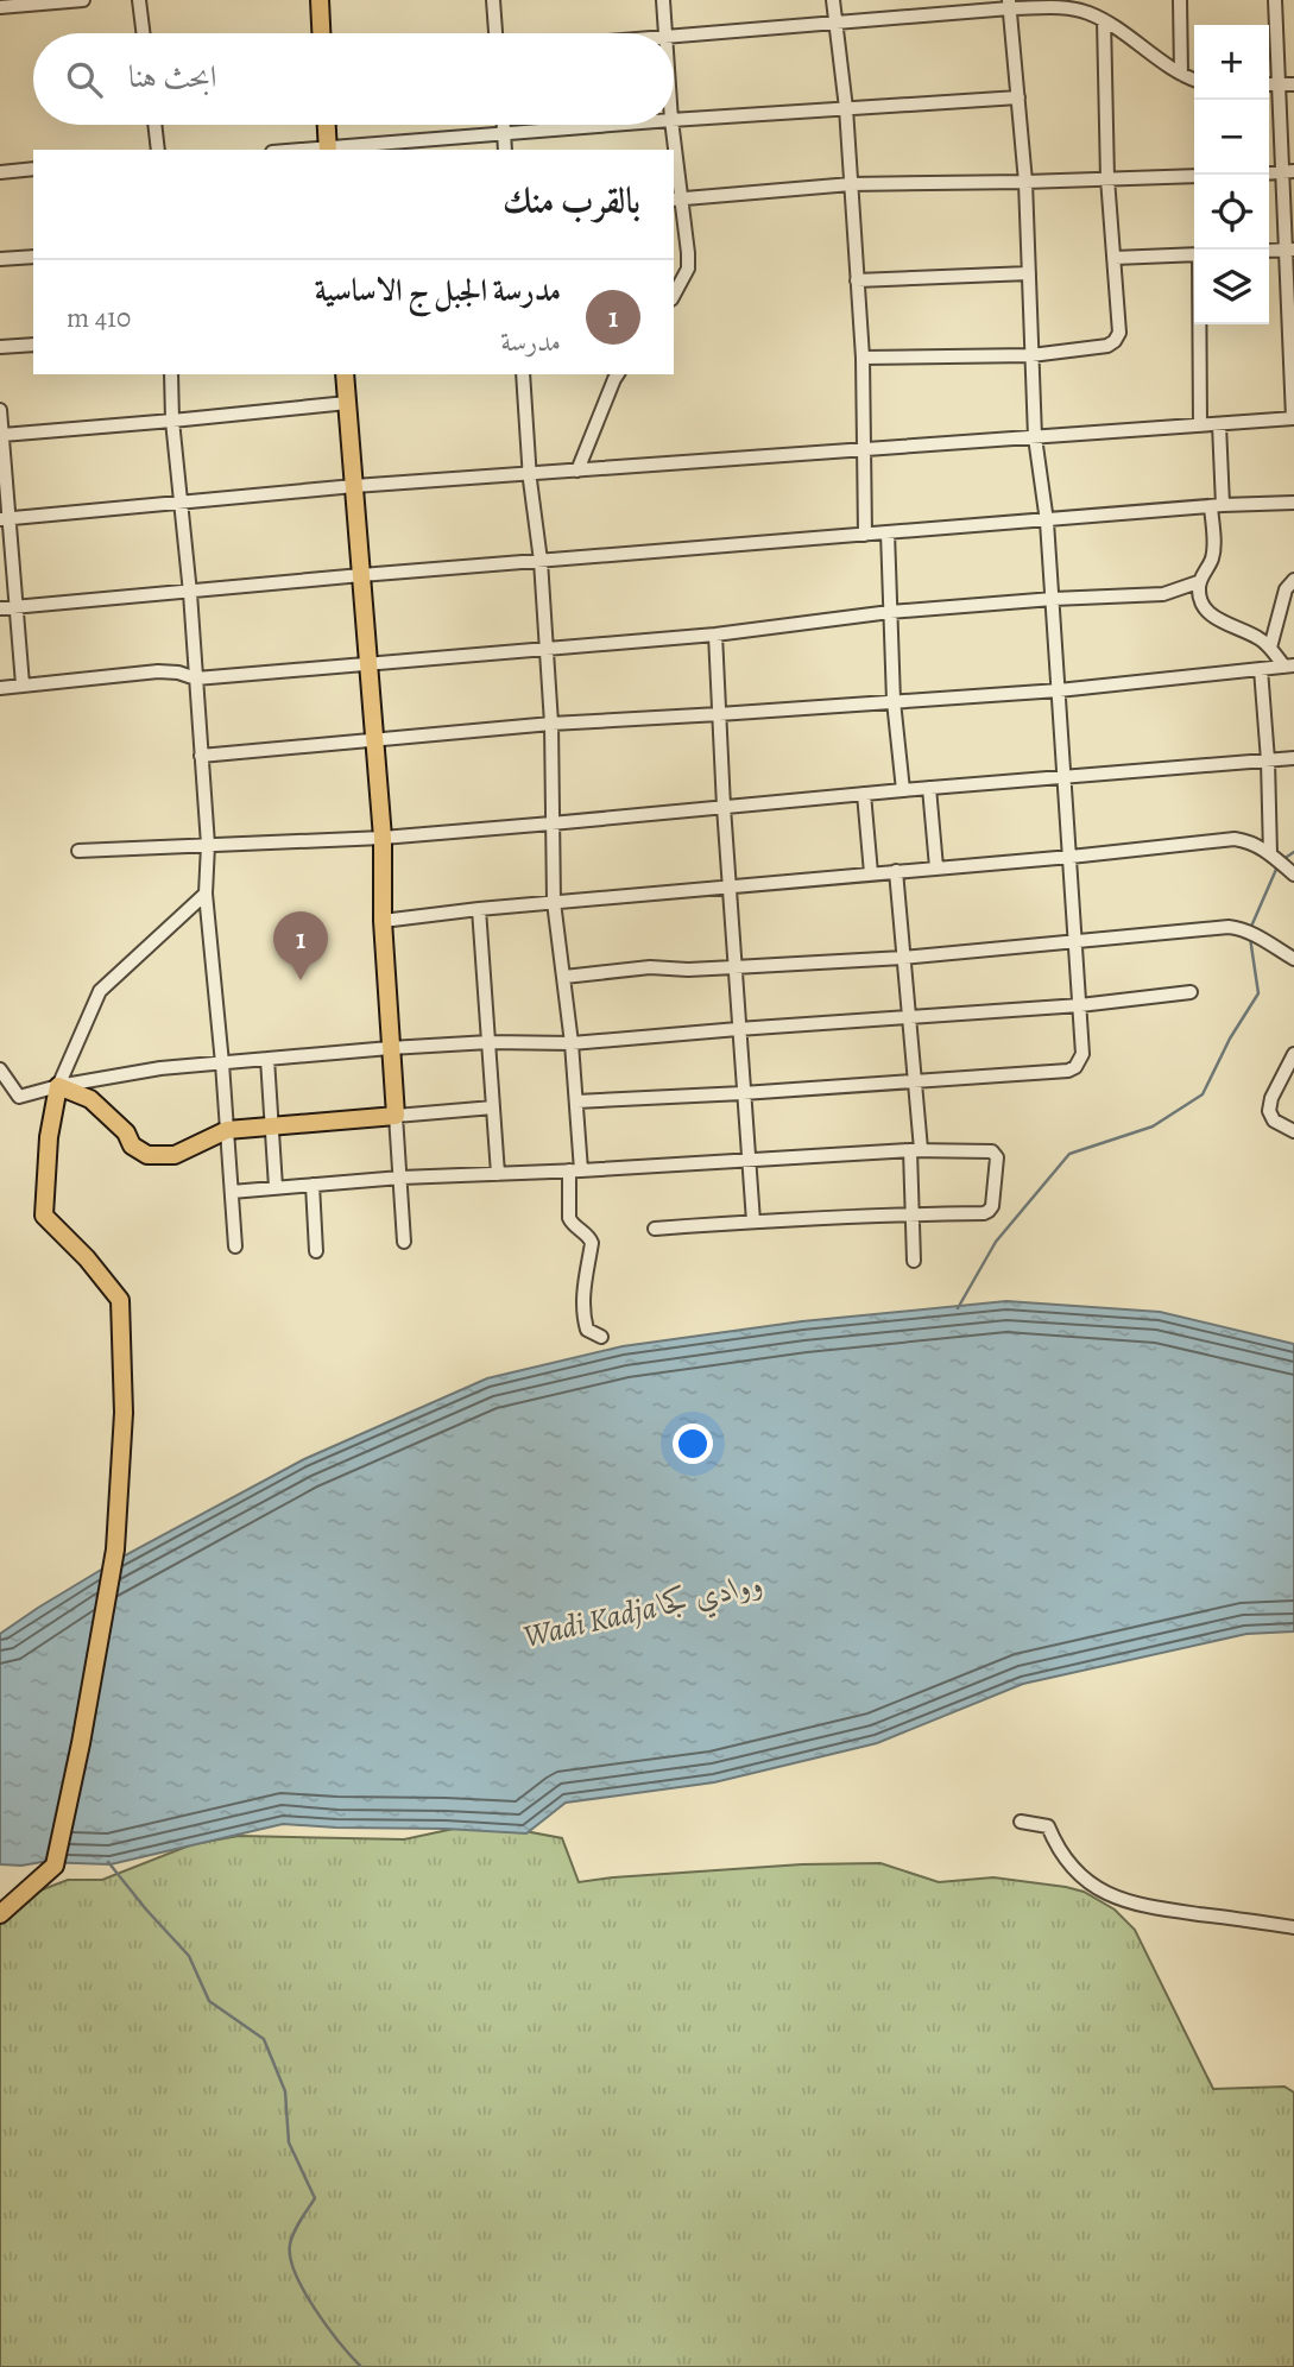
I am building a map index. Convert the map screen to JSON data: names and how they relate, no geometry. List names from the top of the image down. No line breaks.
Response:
{"water":["Wadi Kadja ووادي كجا"],"page":{"map_buttons":["+","−"],"search":"ابحث هنا","heading":"بالقرب منك","list":[{"mark":"1","name":"مدرسة الجبل ج الاساسية","note":"مدرسة","value":"410 m"}],"pins":"1"}}
